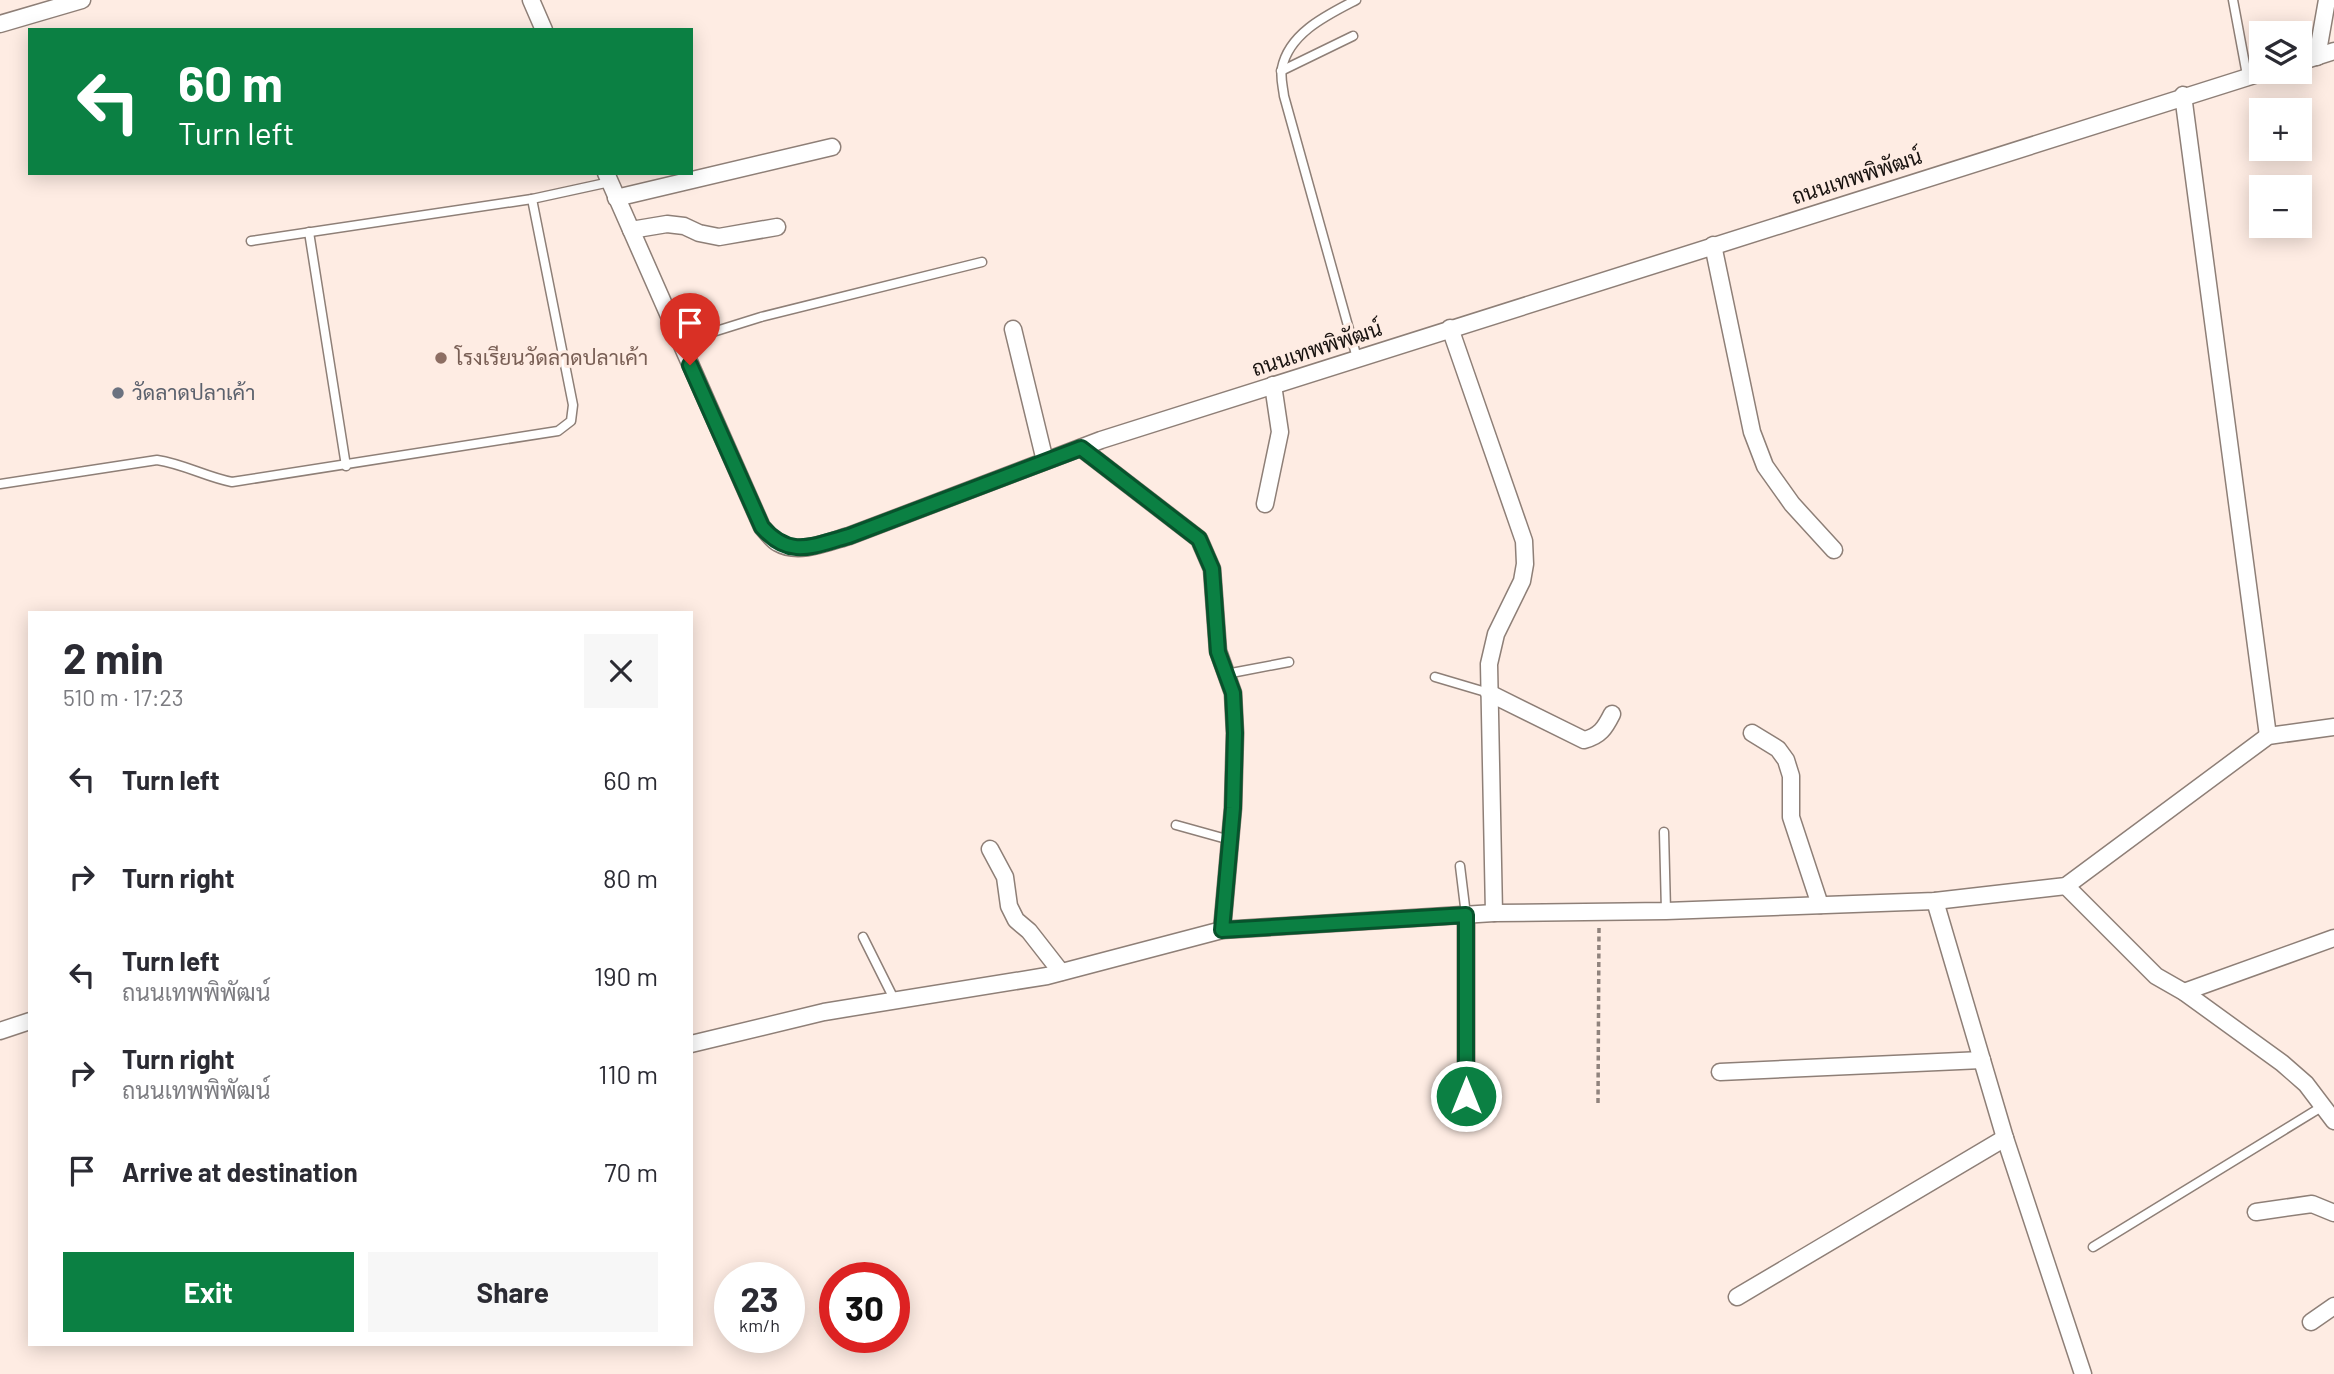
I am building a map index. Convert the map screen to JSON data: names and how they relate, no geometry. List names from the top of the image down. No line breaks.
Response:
{"streets":{"street":["ถนนเทพพิพัฒน์"]},"places":["โรงเรียนวัดลาดปลาเค้า","วัดลาดปลาเค้า"],"page":{"map_buttons":["+","−"],"turn":["60 m","Turn left"],"heading":["2 min","510 m · 17:23"],"list":[{"name":"Turn left","value":"60 m"},{"name":"Turn right","value":"80 m"},{"name":"Turn left","note":"ถนนเทพพิพัฒน์","value":"190 m"},{"name":"Turn right","note":"ถนนเทพพิพัฒน์","value":"110 m"},{"name":"Arrive at destination","value":"70 m"}],"buttons":["Exit","Share"],"speed":"23 km/h","limit":"30"}}
